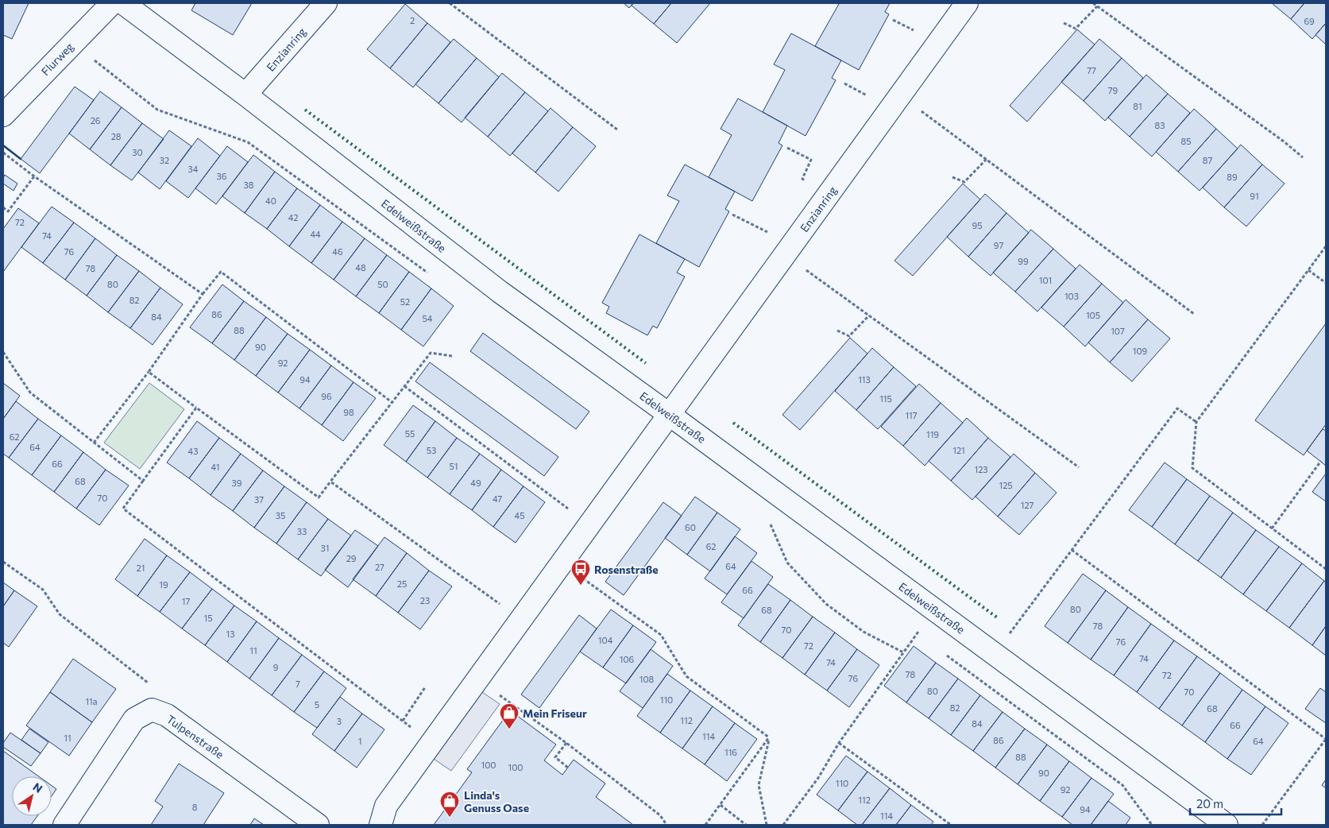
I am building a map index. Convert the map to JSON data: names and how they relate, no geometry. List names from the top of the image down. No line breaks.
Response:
{"streets":{"street":["Enzianring","Flurweg","Edelweißstraße","Tulpenstraße"]},"crossings":[["Enzianring","Edelweißstraße"]],"places":{"bus stop":["Rosenstraße"],"shop":["Mein Friseur","Linda's Genuss Oase"]},"house_numbers":["2","69","77","79","81","26","83","28","85","30","32","87","34","36","89","38","91","40","42","72","95","44","74","97","76","46","99","48","78","101","80","50","103","82","52","86","105","84","54","88","107","90","109","92","94","113","96","115","98","117","55","119","62","64","53","121","43","66","51","41","123","68","39","49","125","70","47","37","127","35","45","60","33","62","31","29","64","27","21","25","19","66","23","17","80","68","15","78","70","13","104","76","72","11","74","106","74","9","78","72","76","108","7","80","70","110","11a","5","82","68","112","3","84","66","114","11","86","1","64","116","88","100","100","90","110","92","112","8","94","114"],"scale_bar":"20 m","north":"top right"}
